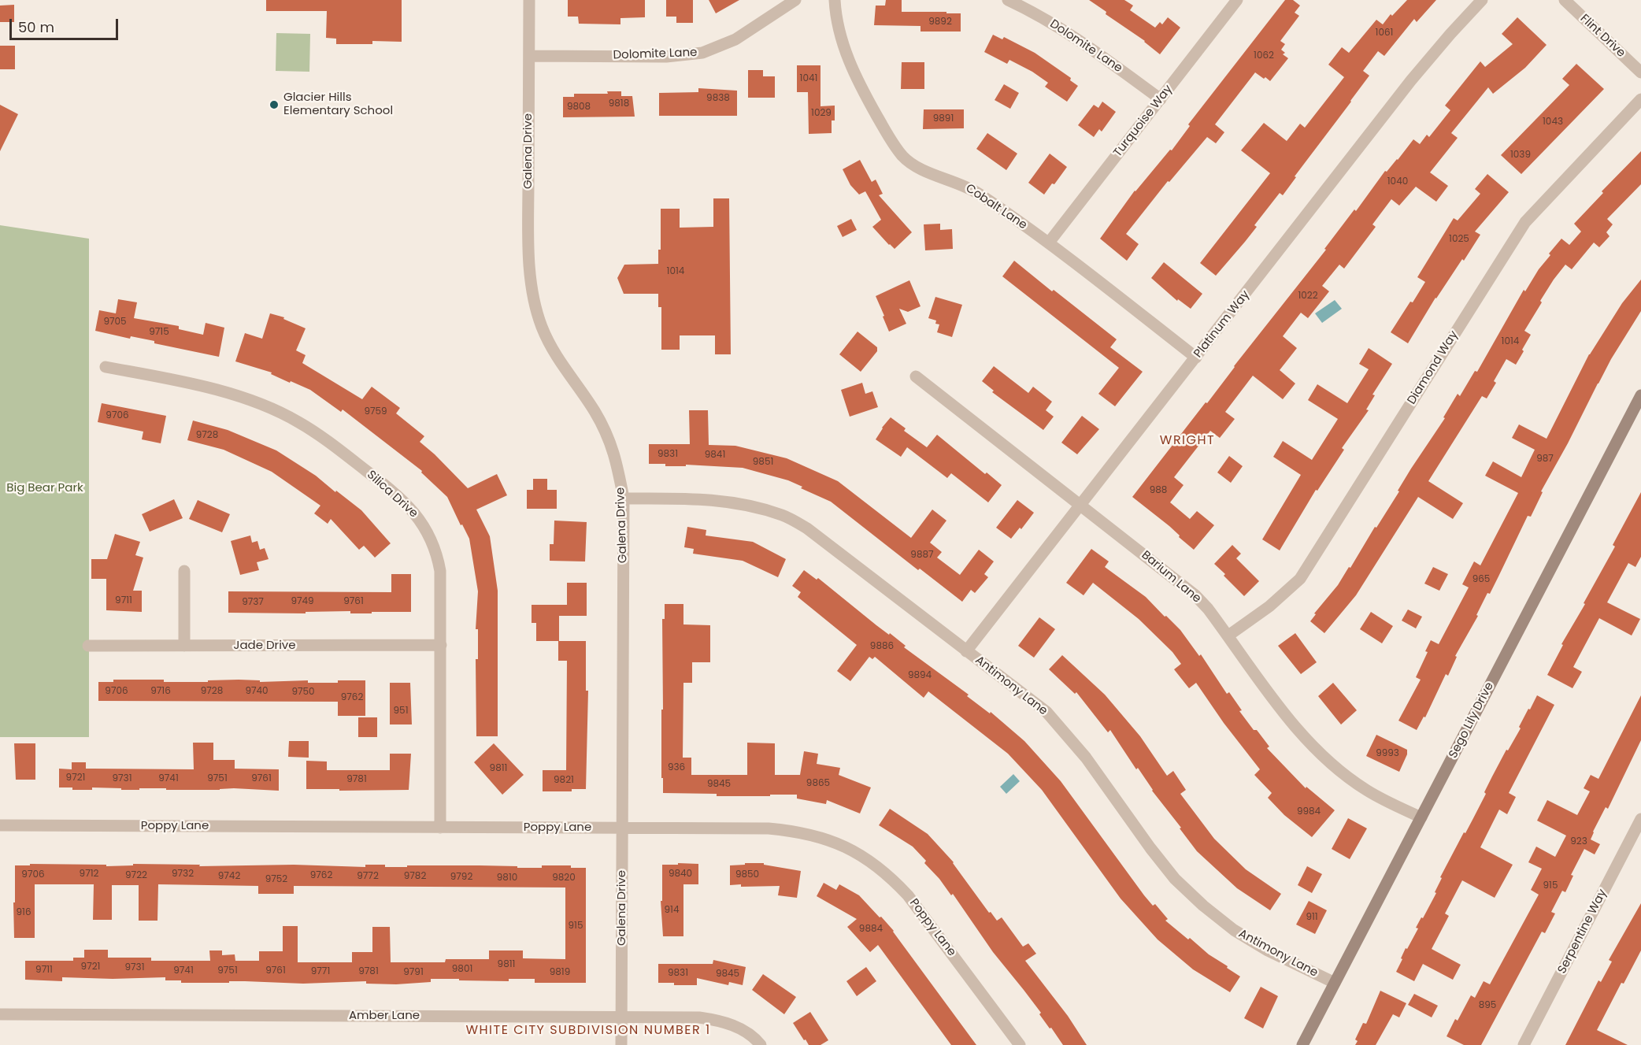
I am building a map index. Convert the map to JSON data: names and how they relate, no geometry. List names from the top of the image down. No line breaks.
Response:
{"streets":{"main road":["Sego Lily Drive"],"street":["Flint Drive","Dolomite Lane","Turquoise Way","Galena Drive","Cobalt Lane","Platinum Way","Diamond Way","Silica Drive","Barium Lane","Jade Drive","Antimony Lane","Poppy Lane","Serpentine Way","Amber Lane"]},"crossings":[["Dolomite Lane","Turquoise Way"],["Dolomite Lane","Galena Drive"],["Turquoise Way","Cobalt Lane"],["Galena Drive","Antimony Lane"],["Galena Drive","Poppy Lane"],["Galena Drive","Amber Lane"],["Cobalt Lane","Platinum Way"],["Platinum Way","Barium Lane"],["Platinum Way","Antimony Lane"],["Diamond Way","Barium Lane"],["Silica Drive","Jade Drive"],["Silica Drive","Poppy Lane"],["Barium Lane","Sego Lily Drive"],["Antimony Lane","Sego Lily Drive"]],"districts":["WRIGHT","WHITE CITY SUBDIVISION NUMBER 1"],"parks":["Big Bear Park"],"places":["Glacier Hills Elementary School"],"house_numbers":["9892","1061","1062","1041","9838","9818","9808","1029","9891","1043","1039","1040","1025","1014","1022","9705","9715","1014","9759","9706","9728","9831","9841","987","9851","988","9887","965","9711","9749","9761","9737","9886","9894","9706","9716","9728","9740","9750","9762","951","9993","936","9811","9721","9731","9741","9751","9761","9781","9821","9865","9845","9984","923","9712","9732","9840","9706","9850","9722","9762","9742","9772","9782","9792","9810","9820","9752","915","914","916","911","915","9884","9811","9721","9731","9801","9711","9741","9751","9761","9771","9781","9791","9819","9831","9845","895"],"scale_bar":"50 m"}
